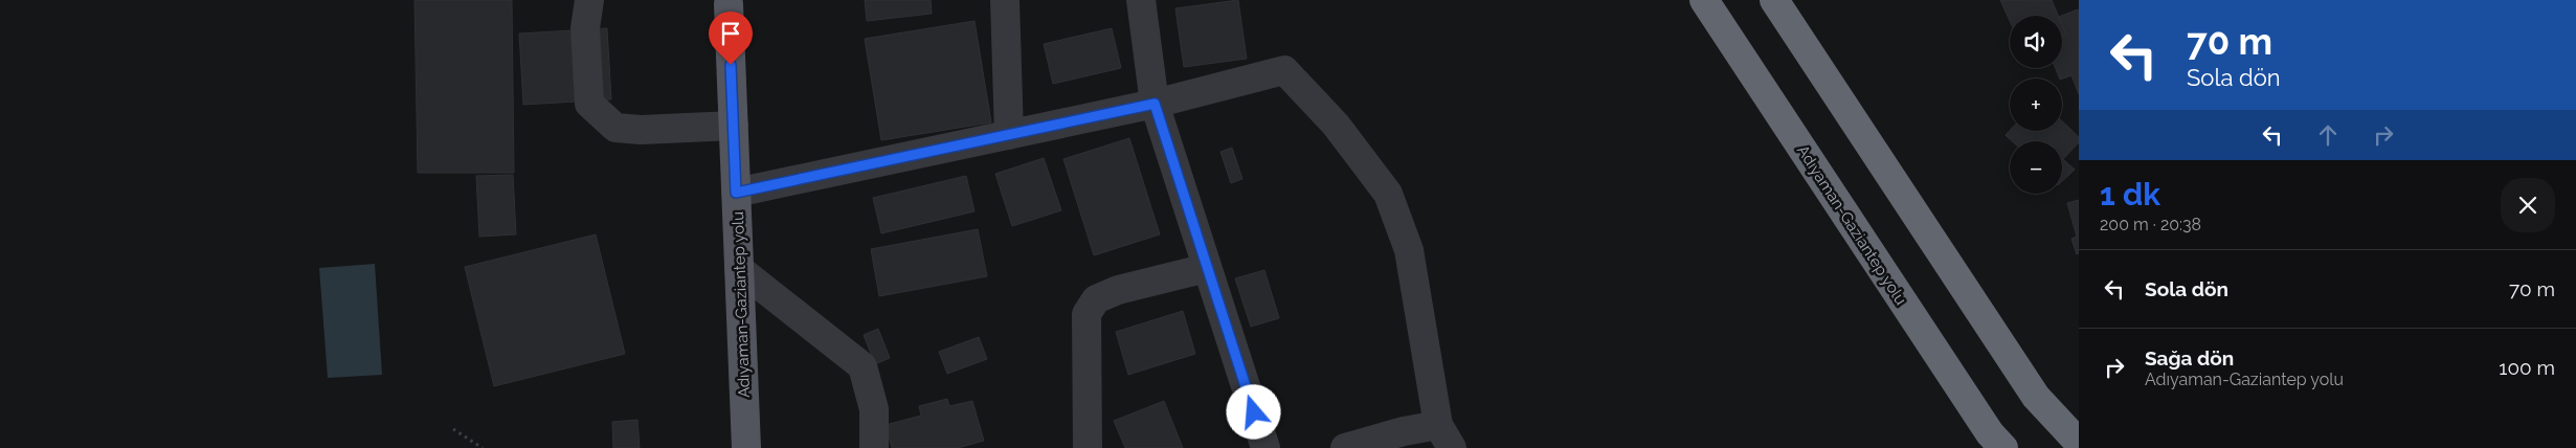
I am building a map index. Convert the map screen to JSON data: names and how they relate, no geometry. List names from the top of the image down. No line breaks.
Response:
{"streets":{"highway":["Adıyaman-Gaziantep yolu"]},"page":{"turn":["70 m","Sola dön"],"map_buttons":["+","−"],"heading":["1 dk","200 m · 20:38"],"list":[{"name":"Sola dön","value":"70 m"},{"name":"Sağa dön","note":"Adıyaman-Gaziantep yolu","value":"100 m"}]}}
